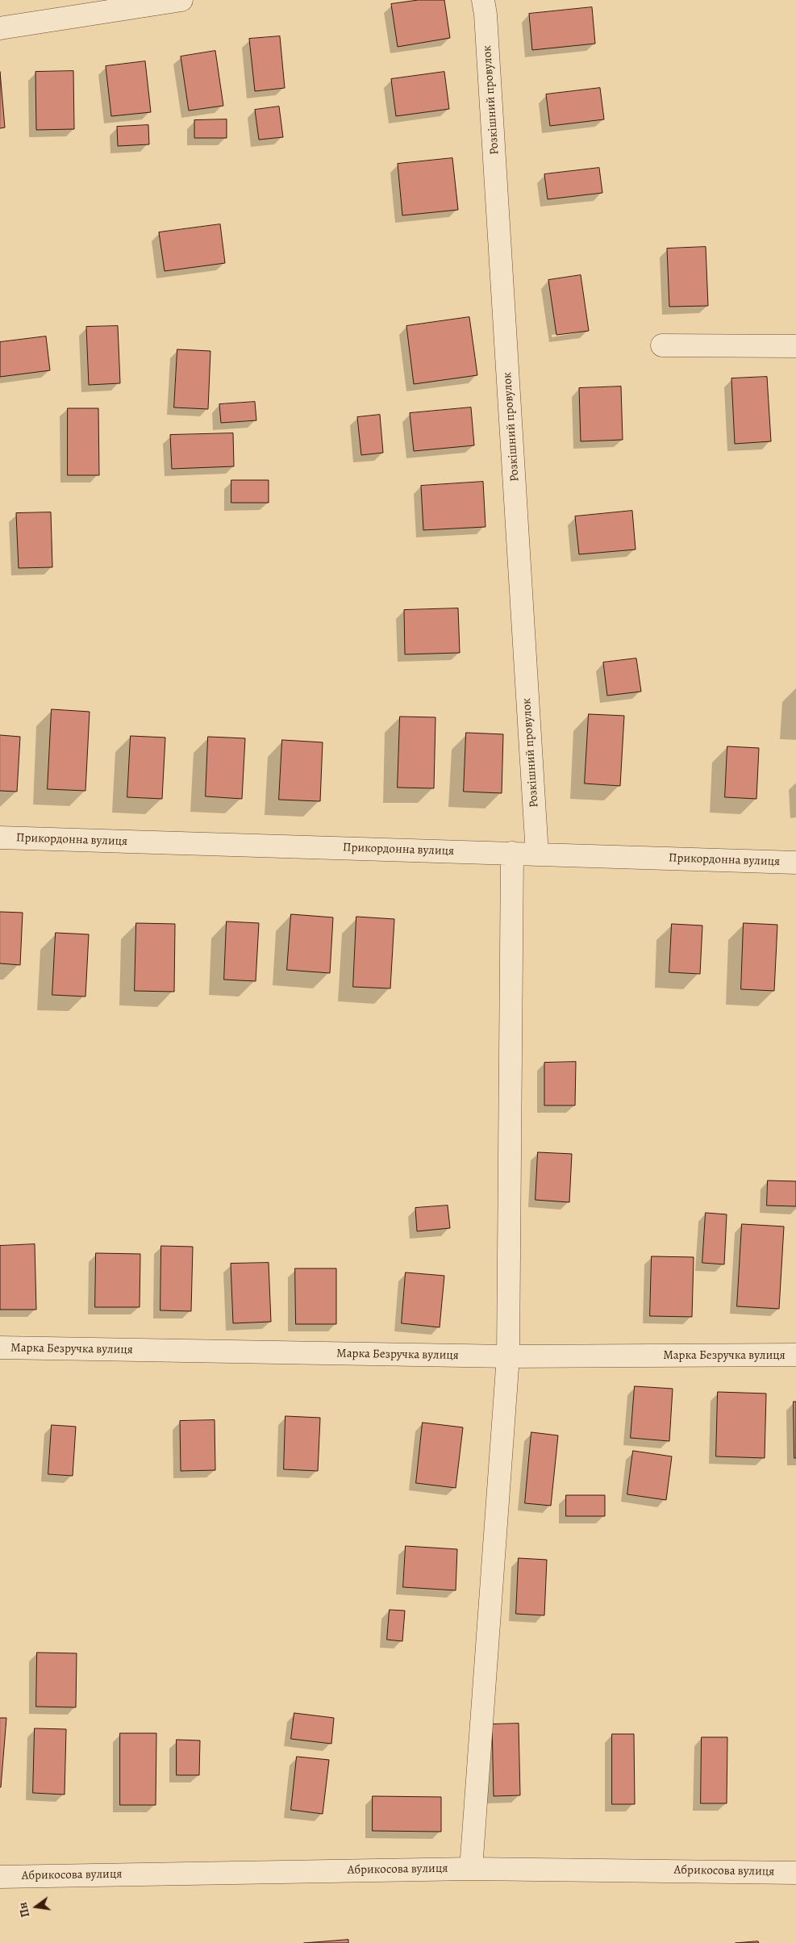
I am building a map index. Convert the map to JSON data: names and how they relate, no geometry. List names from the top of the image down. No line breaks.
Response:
{"streets":{"street":["Розкішний провулок","Прикордонна вулиця","Марка Безручка вулиця","Абрикосова вулиця"]},"crossings":[["Розкішний провулок","Прикордонна вулиця"]],"north":"left"}
